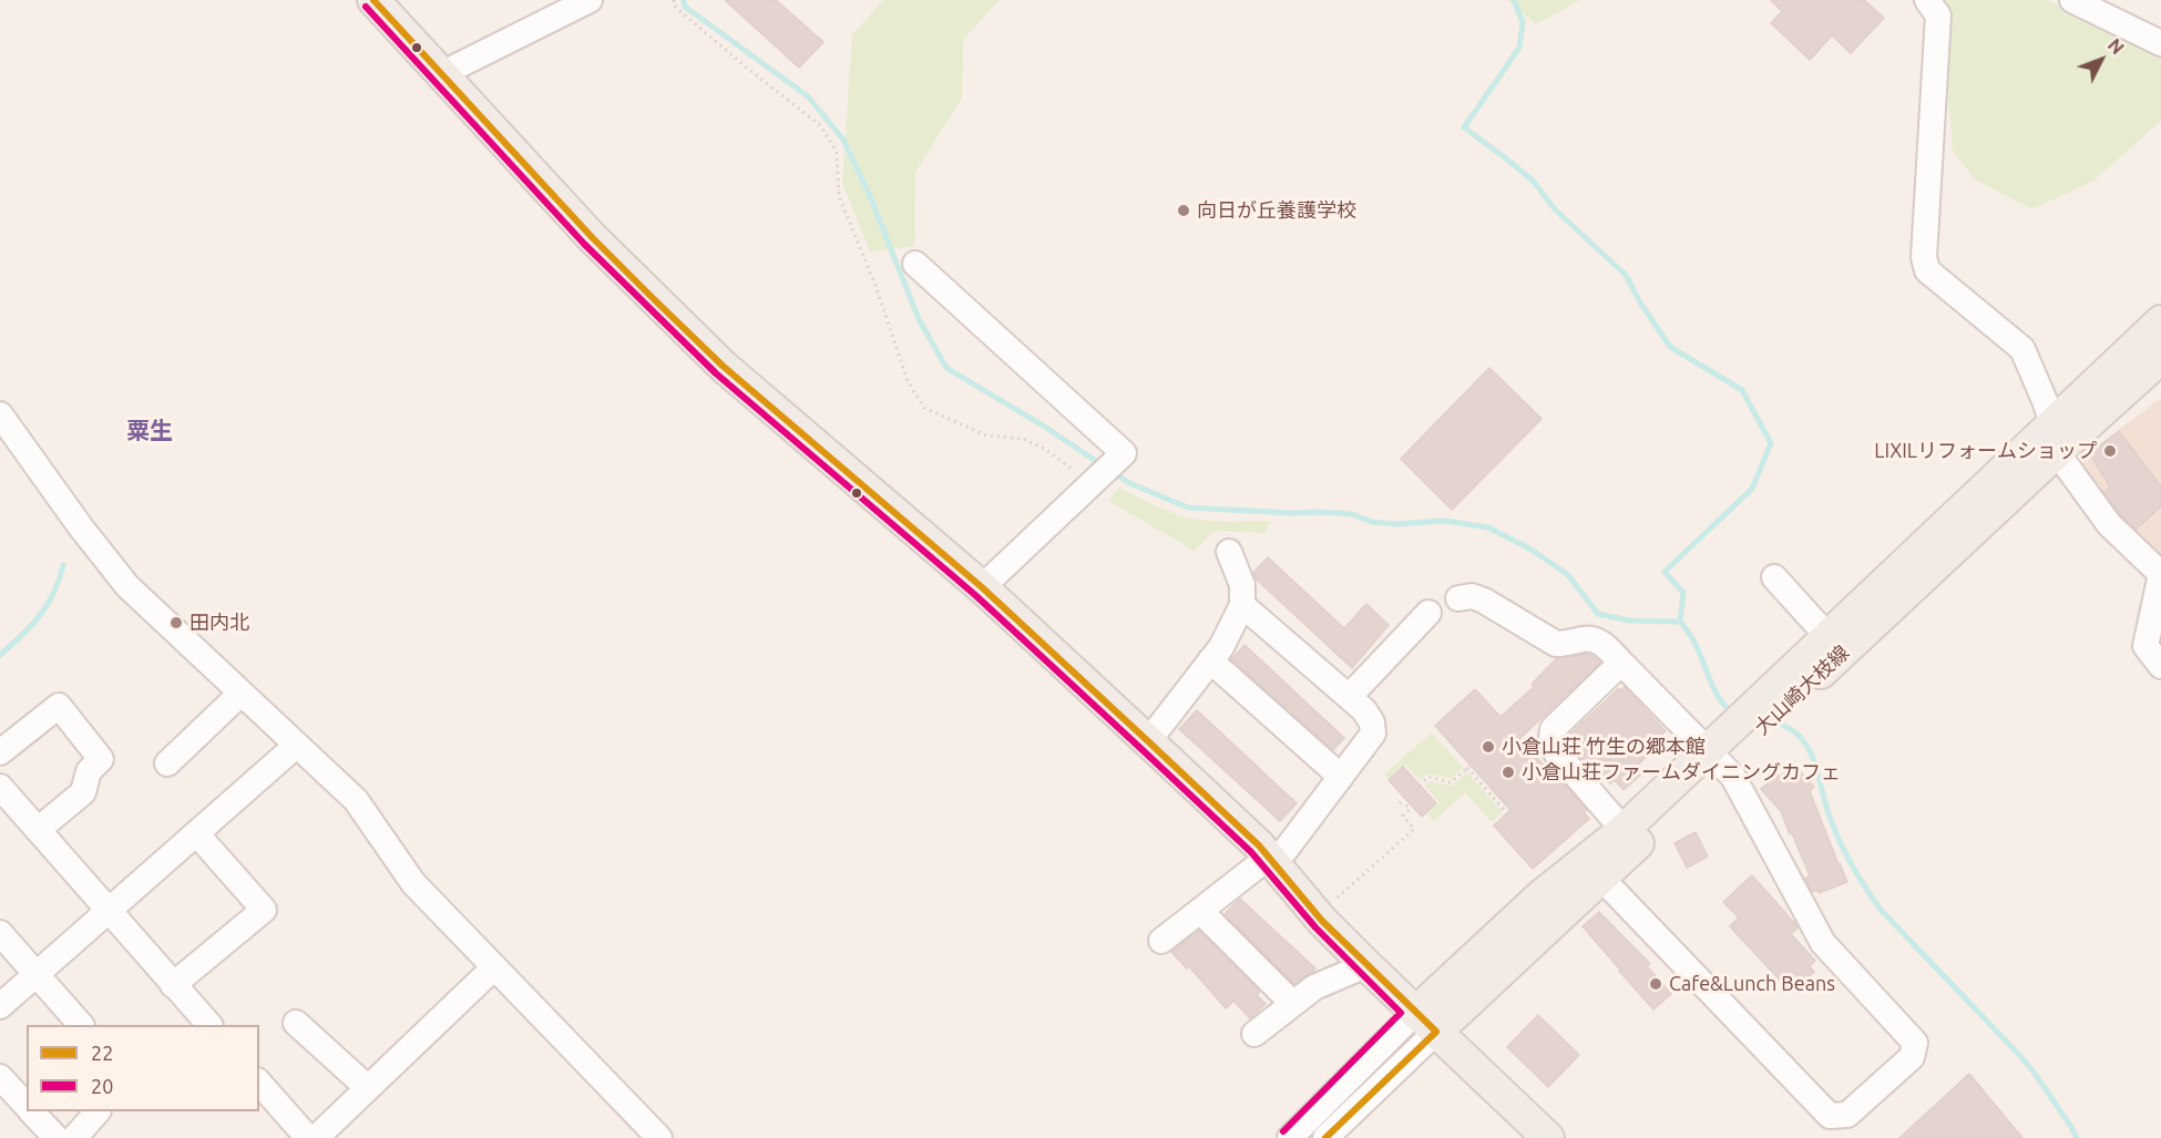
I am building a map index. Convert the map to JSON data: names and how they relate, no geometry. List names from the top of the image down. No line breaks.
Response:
{"streets":{"main road":["大山崎大枝線"]},"districts":["粟生"],"places":["向日が丘養護学校","LIXILリフォームショップ","田内北","小倉山荘 竹生の郷本館","小倉山荘ファームダイニングカフェ","Cafe&Lunch Beans"],"lines":["transit line 22","transit line 20"],"legend":["22","20"],"north":"top right"}
